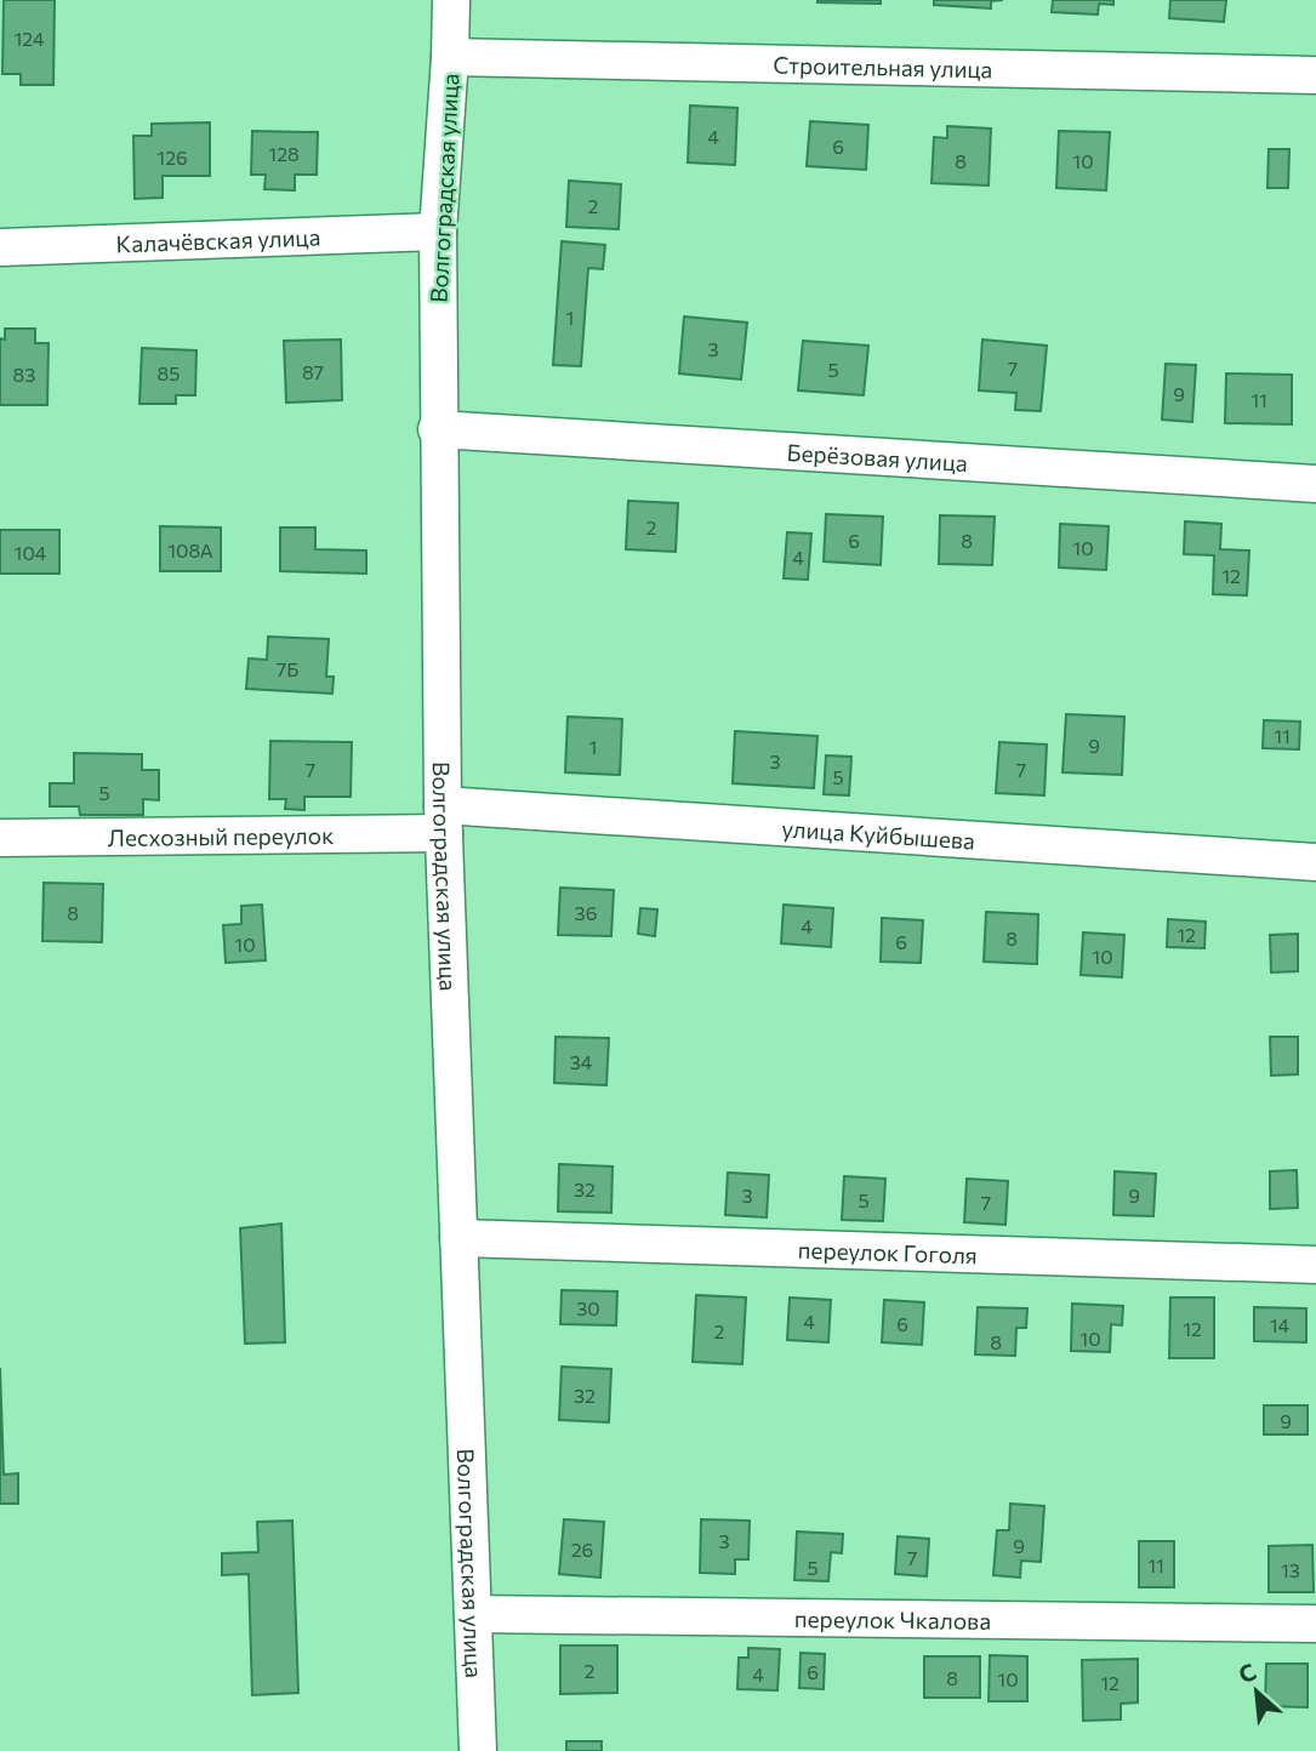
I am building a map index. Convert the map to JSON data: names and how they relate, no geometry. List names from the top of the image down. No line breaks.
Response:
{"streets":{"street":["Строительная улица","Волгоградская улица","Калачёвская улица","Берёзовая улица","улица Куйбышева","Лесхозный переулок","переулок Гоголя","переулок Чкалова"]},"crossings":[["Строительная улица","Волгоградская улица"],["Волгоградская улица","Калачёвская улица"],["Волгоградская улица","Берёзовая улица"],["Волгоградская улица","улица Куйбышева"],["Волгоградская улица","Лесхозный переулок"],["Волгоградская улица","переулок Гоголя"],["Волгоградская улица","переулок Чкалова"],["улица Куйбышева","Лесхозный переулок"]],"house_numbers":["124","4","6","128","126","8","10","2","1","3","7","5","87","85","83","9","11","2","6","8","10","108А","104","4","12","7Б","11","9","1","3","7","7","5","5","8","36","4","12","8","6","10","10","34","32","3","9","5","7","30","4","6","14","12","2","10","8","32","9","3","9","26","7","11","5","13","2","6","4","8","10","12"],"north":"top left"}
